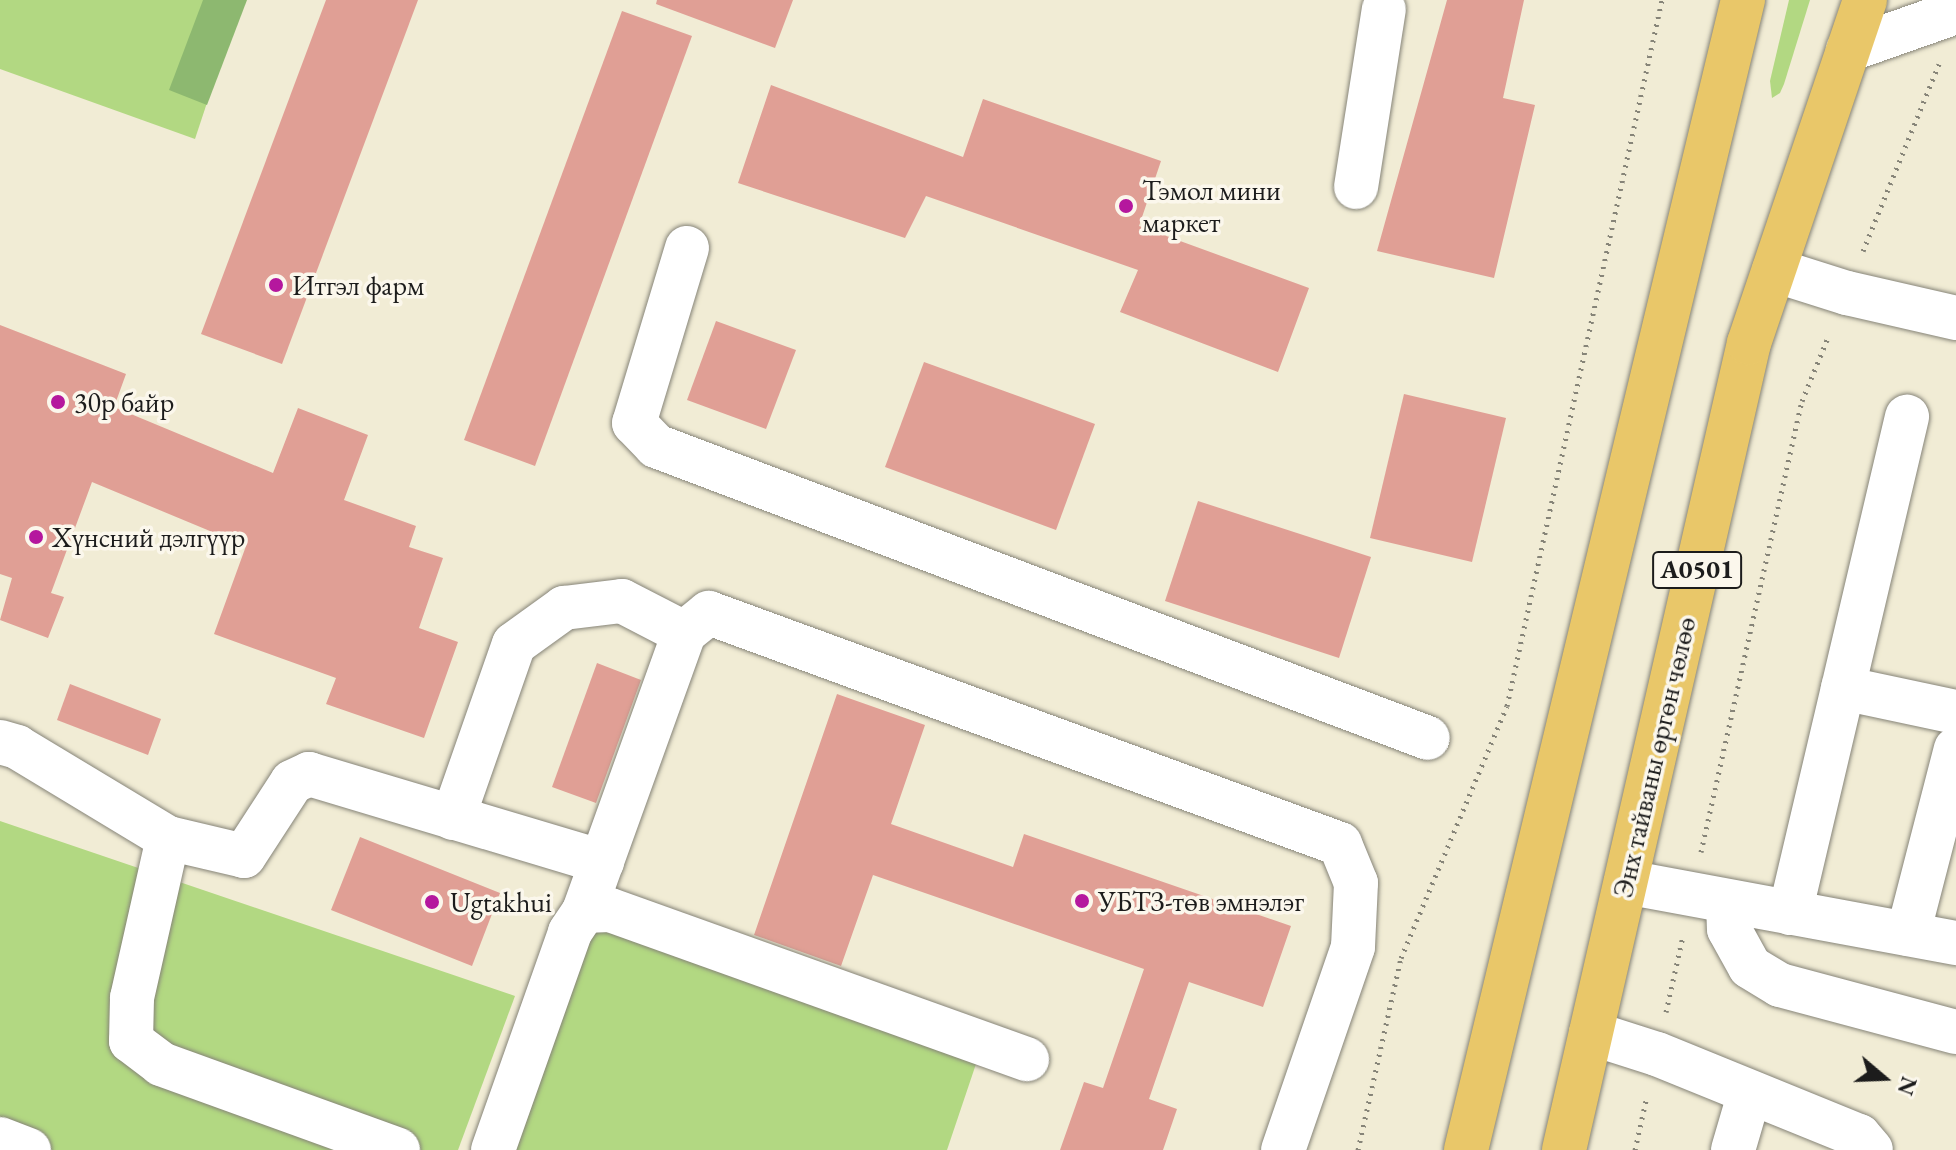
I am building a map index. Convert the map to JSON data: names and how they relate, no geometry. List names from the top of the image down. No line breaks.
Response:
{"streets":{"highway":["A0501","Энх тайваны өргөн чөлөө"]},"places":["Тэмол мини маркет","Итгэл фарм","30р байр","Хүнсний дэлгүүр","УБТЗ-төв эмнэлэг","Ugtakhui"],"north":"right"}
